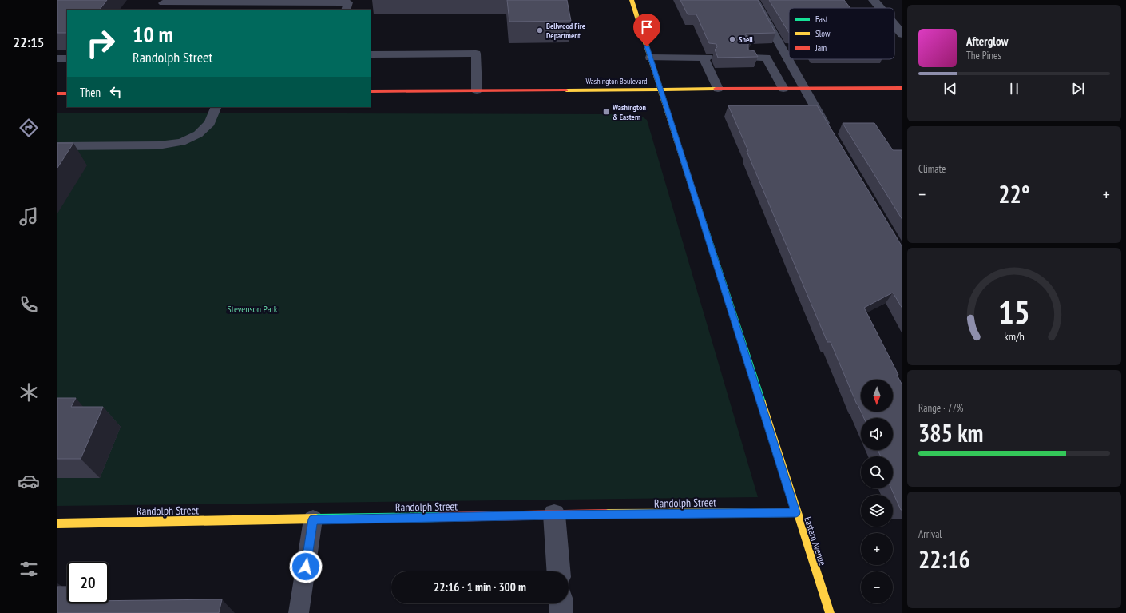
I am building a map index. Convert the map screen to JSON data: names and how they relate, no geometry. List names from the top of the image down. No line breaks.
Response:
{"streets":{"street":["Washington Boulevard","Randolph Street","Eastern Avenue"]},"crossings":[["Washington Boulevard","Eastern Avenue"],["Randolph Street","Eastern Avenue"]],"parks":["Stevenson Park"],"places":{"other":["Bellwood Fire Department","Shell"],"transit":["Washington & Eastern"]},"legend":["Fast","Slow","Jam"],"north":"bottom","page":{"tabs":"22:15","turn":["10 m","Randolph Street"],"song":["Afterglow","The Pines"],"then":"Then","tile":["Climate",["Range · 77%","385 km"],["Arrival","22:16"]],"heat":["−","22°","+"],"map_buttons":["+","−"],"limit":"20","trip":"22:16 · 1 min · 300 m","gauge":["15","km/h"]}}
